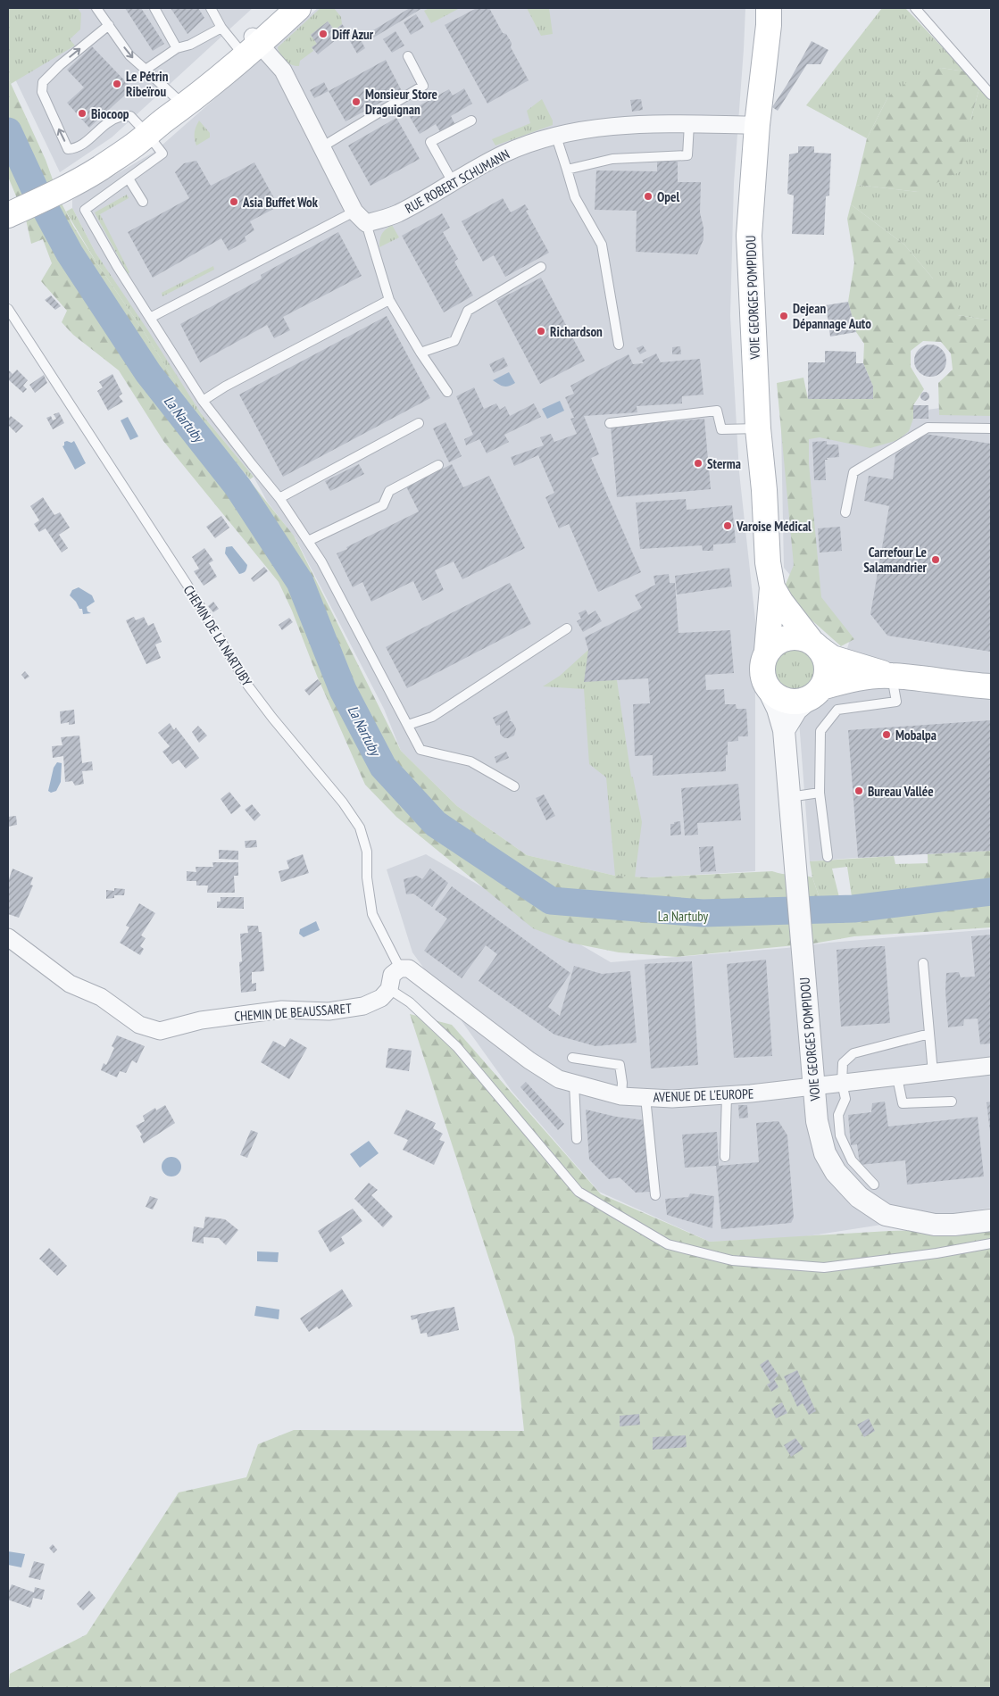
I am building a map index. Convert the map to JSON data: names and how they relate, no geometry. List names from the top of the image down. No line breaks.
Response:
{"streets":{"main road":["VOIE GEORGES POMPIDOU"],"street":["RUE ROBERT SCHUMANN","CHEMIN DE BEAUSSARET","AVENUE DE L'EUROPE"],"lane":["CHEMIN DE LA NARTUBY"]},"crossings":[["RUE ROBERT SCHUMANN","VOIE GEORGES POMPIDOU"],["VOIE GEORGES POMPIDOU","AVENUE DE L'EUROPE"],["CHEMIN DE LA NARTUBY","CHEMIN DE BEAUSSARET"],["CHEMIN DE LA NARTUBY","AVENUE DE L'EUROPE"],["CHEMIN DE BEAUSSARET","AVENUE DE L'EUROPE"]],"water":["La Nartuby"],"parks":["La Nartuby"],"places":["Diff Azur","Le Pétrin Ribeïrou","Monsieur Store Draguignan","Biocoop","Opel","Asia Buffet Wok","Dejean Dépannage Auto","Richardson","Sterma","Varoise Médical","Carrefour Le Salamandrier","Mobalpa","Bureau Vallée"]}
